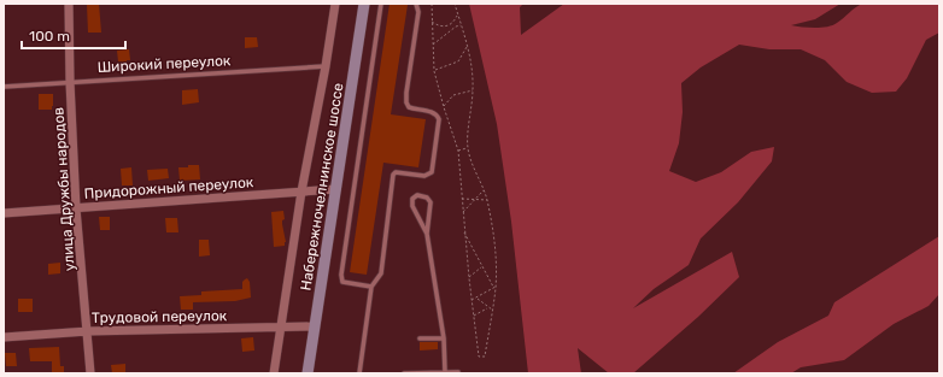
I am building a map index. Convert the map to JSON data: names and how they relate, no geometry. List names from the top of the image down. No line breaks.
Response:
{"streets":{"main road":["Набережночелнинское шоссе"],"street":["Придорожный переулок","улица Дружбы народов","Трудовой переулок"],"lane":["Широкий переулок"]},"crossings":[["Широкий переулок","улица Дружбы народов"],["Набережночелнинское шоссе","Придорожный переулок"],["Набережночелнинское шоссе","Трудовой переулок"],["Придорожный переулок","улица Дружбы народов"],["улица Дружбы народов","Трудовой переулок"]],"scale_bar":"100 m"}
